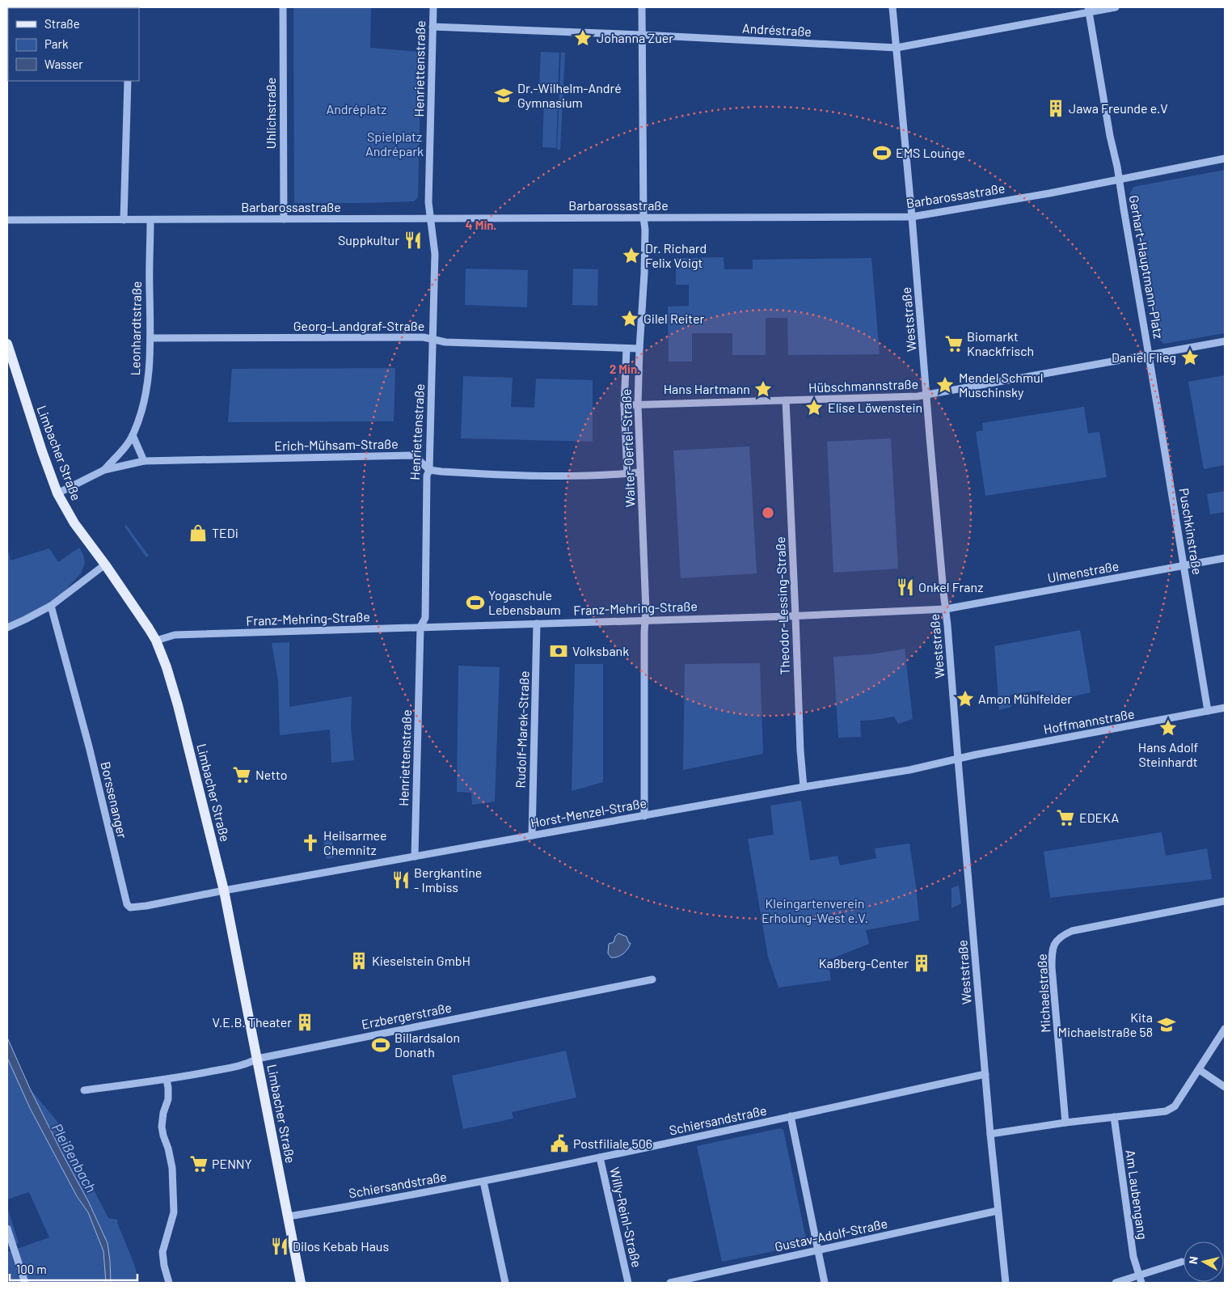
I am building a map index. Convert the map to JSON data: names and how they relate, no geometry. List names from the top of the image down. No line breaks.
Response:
{"streets":{"main road":["Limbacher Straße"],"street":["Andréstraße","Henriettenstraße","Uhlichstraße","Barbarossastraße","Gerhart-Hauptmann-Platz","Weststraße","Georg-Landgraf-Straße","Leonhardtstraße","Hübschmannstraße","Erich-Mühsam-Straße","Walter-Oertel-Straße","Puschkinstraße","Ulmenstraße","Theodor-Lessing-Straße","Franz-Mehring-Straße","Hoffmannstraße","Rudolf-Marek-Straße","Borssenanger","Horst-Menzel-Straße","Michaelstraße","Erzbergerstraße","Schiersandstraße","Am Laubengang","Willy-Reinl-Straße","Gustav-Adolf-Straße"]},"crossings":[["Andréstraße","Henriettenstraße"],["Andréstraße","Gerhart-Hauptmann-Platz"],["Andréstraße","Weststraße"],["Andréstraße","Walter-Oertel-Straße"],["Henriettenstraße","Barbarossastraße"],["Henriettenstraße","Georg-Landgraf-Straße"],["Henriettenstraße","Erich-Mühsam-Straße"],["Henriettenstraße","Franz-Mehring-Straße"],["Henriettenstraße","Horst-Menzel-Straße"],["Uhlichstraße","Barbarossastraße"],["Barbarossastraße","Gerhart-Hauptmann-Platz"],["Barbarossastraße","Weststraße"],["Barbarossastraße","Leonhardtstraße"],["Barbarossastraße","Walter-Oertel-Straße"],["Gerhart-Hauptmann-Platz","Hübschmannstraße"],["Gerhart-Hauptmann-Platz","Puschkinstraße"],["Weststraße","Hübschmannstraße"],["Weststraße","Ulmenstraße"],["Weststraße","Franz-Mehring-Straße"],["Weststraße","Hoffmannstraße"],["Weststraße","Horst-Menzel-Straße"],["Weststraße","Schiersandstraße"],["Weststraße","Gustav-Adolf-Straße"],["Georg-Landgraf-Straße","Leonhardtstraße"],["Georg-Landgraf-Straße","Walter-Oertel-Straße"],["Leonhardtstraße","Erich-Mühsam-Straße"],["Hübschmannstraße","Walter-Oertel-Straße"],["Hübschmannstraße","Puschkinstraße"],["Hübschmannstraße","Theodor-Lessing-Straße"],["Erich-Mühsam-Straße","Limbacher Straße"],["Walter-Oertel-Straße","Franz-Mehring-Straße"],["Walter-Oertel-Straße","Horst-Menzel-Straße"],["Limbacher Straße","Franz-Mehring-Straße"],["Limbacher Straße","Borssenanger"],["Limbacher Straße","Horst-Menzel-Straße"],["Limbacher Straße","Erzbergerstraße"],["Limbacher Straße","Schiersandstraße"],["Puschkinstraße","Ulmenstraße"],["Puschkinstraße","Hoffmannstraße"],["Ulmenstraße","Franz-Mehring-Straße"],["Theodor-Lessing-Straße","Franz-Mehring-Straße"],["Theodor-Lessing-Straße","Horst-Menzel-Straße"],["Franz-Mehring-Straße","Rudolf-Marek-Straße"],["Hoffmannstraße","Horst-Menzel-Straße"],["Rudolf-Marek-Straße","Horst-Menzel-Straße"],["Borssenanger","Horst-Menzel-Straße"],["Schiersandstraße","Willy-Reinl-Straße"]],"water":["Pleißenbach"],"parks":["Andréplatz","Spielplatz Andrépark","Kleingartenverein Erholung-West e.V."],"places":{"place":["Johanna Zuer","Dr. Richard Felix Voigt","Gilel Reiter","Daniel Flieg","Mendel Schmul Muschinsky","Hans Hartmann","Elise Löwenstein","Amon Mühlfelder","Hans Adolf Steinhardt"],"school or university":["Dr.-Wilhelm-André Gymnasium","Kita Michaelstraße 58"],"building":["Jawa Freunde e.V","Kieselstein GmbH","Kaßberg-Center","V.E.B. Theater"],"sports":["EMS Lounge","Yogaschule Lebensbaum","Billardsalon Donath"],"restaurant":["Suppkultur","Onkel Franz","Bergkantine - Imbiss","Dilos Kebab Haus"],"supermarket":["Biomarkt Knackfrisch","Netto","EDEKA","PENNY"],"shop":["TEDi"],"bank":["Volksbank"],"church":["Heilsarmee Chemnitz"],"public building":["Postfiliale 506"]},"legend":["Straße","Park","Wasser"],"scale_bar":"100 m","north":"left","rings":["4 Min.","2 Min."]}
